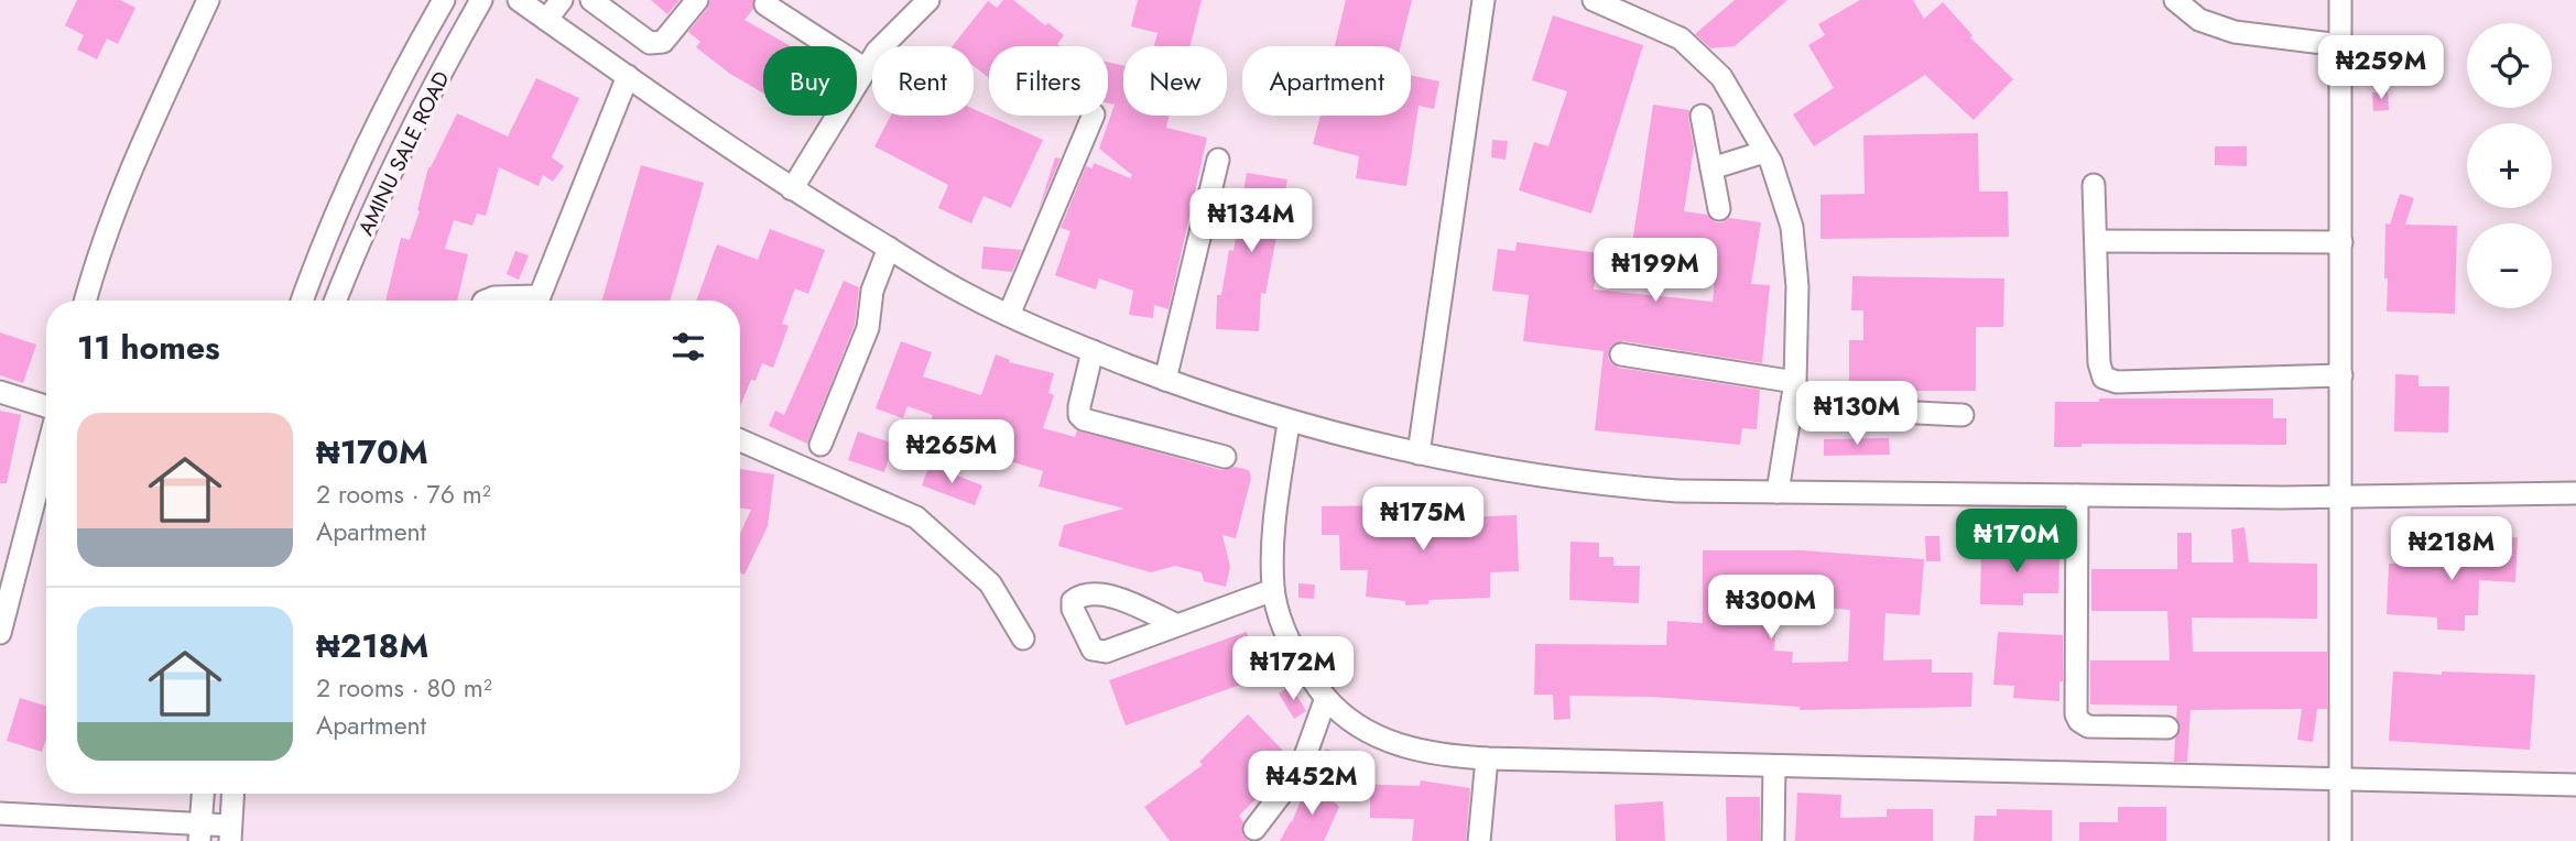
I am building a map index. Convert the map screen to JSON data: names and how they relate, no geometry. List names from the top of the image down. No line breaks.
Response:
{"streets":{"street":["AMINU SALE ROAD"]},"page":{"map_buttons":["+","−"],"price":["₦259M","₦134M","₦199M","₦130M","₦265M","₦175M","₦170M","₦218M","₦300M","₦172M","₦452M"],"chip":["Buy","Rent","Filters","New","Apartment"],"heading":"11 homes","list":[{"name":"₦170M","note":"2 rooms · 76 m² · Apartment"},{"name":"₦218M","note":"2 rooms · 80 m² · Apartment"}]}}
